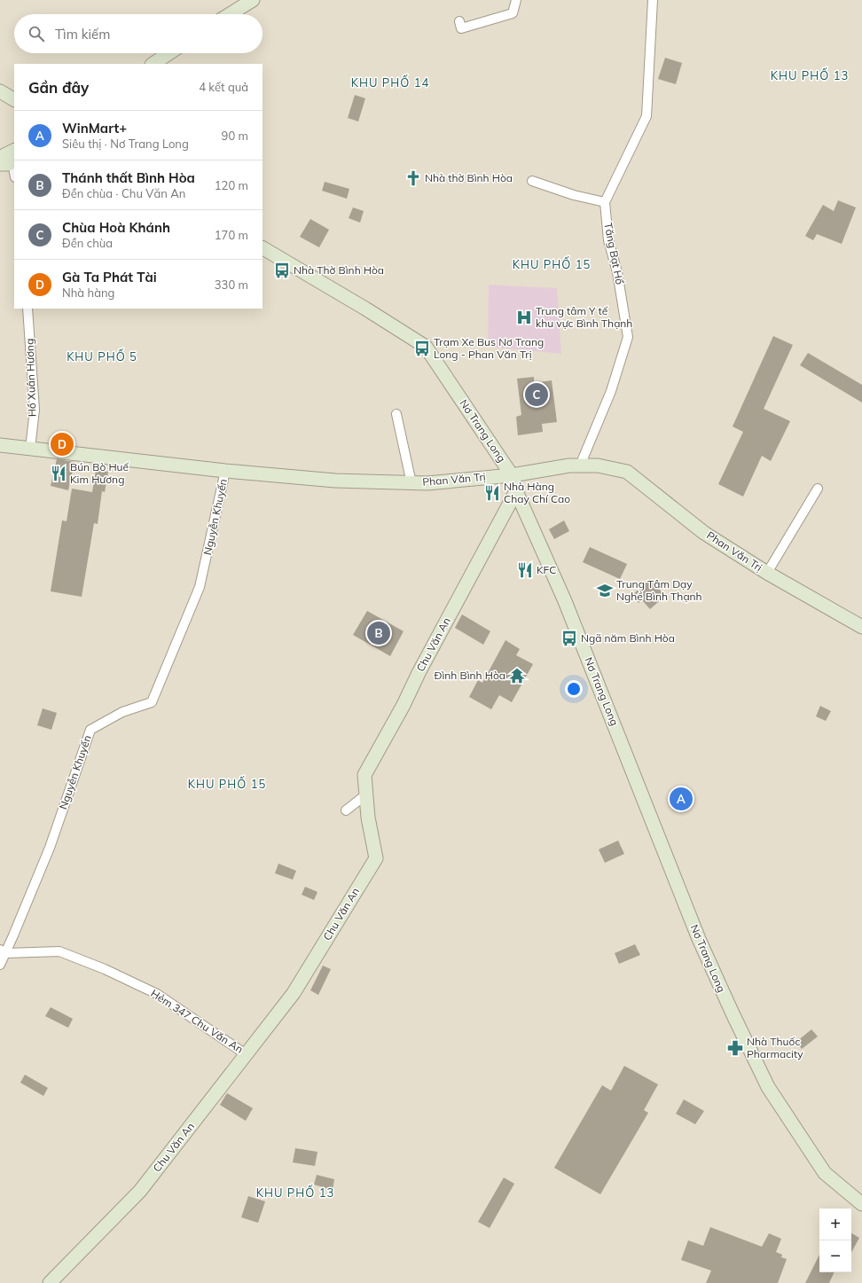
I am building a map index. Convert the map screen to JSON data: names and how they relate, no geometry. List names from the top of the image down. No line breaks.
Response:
{"streets":{"main road":["Nơ Trang Long","Phan Văn Trị","Chu Văn An"],"street":["Tăng Bạt Hổ","Hồ Xuân Hương","Nguyễn Khuyến","Hẻm 347 Chu Văn An"]},"crossings":[["Tăng Bạt Hổ","Phan Văn Trị"],["Hồ Xuân Hương","Phan Văn Trị"],["Nơ Trang Long","Phan Văn Trị"],["Nơ Trang Long","Chu Văn An"],["Phan Văn Trị","Nguyễn Khuyến"],["Nguyễn Khuyến","Hẻm 347 Chu Văn An"],["Chu Văn An","Hẻm 347 Chu Văn An"]],"districts":["KHU PHỐ 13","KHU PHỐ 14","KHU PHỐ 15","KHU PHỐ 5","KHU PHỐ 15","KHU PHỐ 13"],"places":{"church":["Nhà thờ Bình Hòa"],"bus stop":["Nhà Thờ Bình Hòa","Trạm Xe Bus Nơ Trang Long - Phan Văn Trị","Ngã năm Bình Hòa"],"hospital":["Trung tâm Y tế khu vực Bình Thạnh"],"restaurant":["Bún Bò Huế Kim Hương","Nhà Hàng Chay Chí Cao","KFC"],"school or university":["Trung Tâm Dạy Nghề Bình Thạnh"],"temple":["Đình Bình Hòa"],"pharmacy":["Nhà Thuốc Pharmacity"]},"page":{"search":"Tìm kiếm","heading":["Gần đây","4 kết quả"],"list":[{"mark":"A","name":"WinMart+","note":"Siêu thị · Nơ Trang Long","value":"90 m"},{"mark":"B","name":"Thánh thất Bình Hòa","note":"Đền chùa · Chu Văn An","value":"120 m"},{"mark":"C","name":"Chùa Hoà Khánh","note":"Đền chùa","value":"170 m"},{"mark":"D","name":"Gà Ta Phát Tài","note":"Nhà hàng","value":"330 m"}],"pins":["C","D","B","A"],"map_buttons":["+","−"]}}
